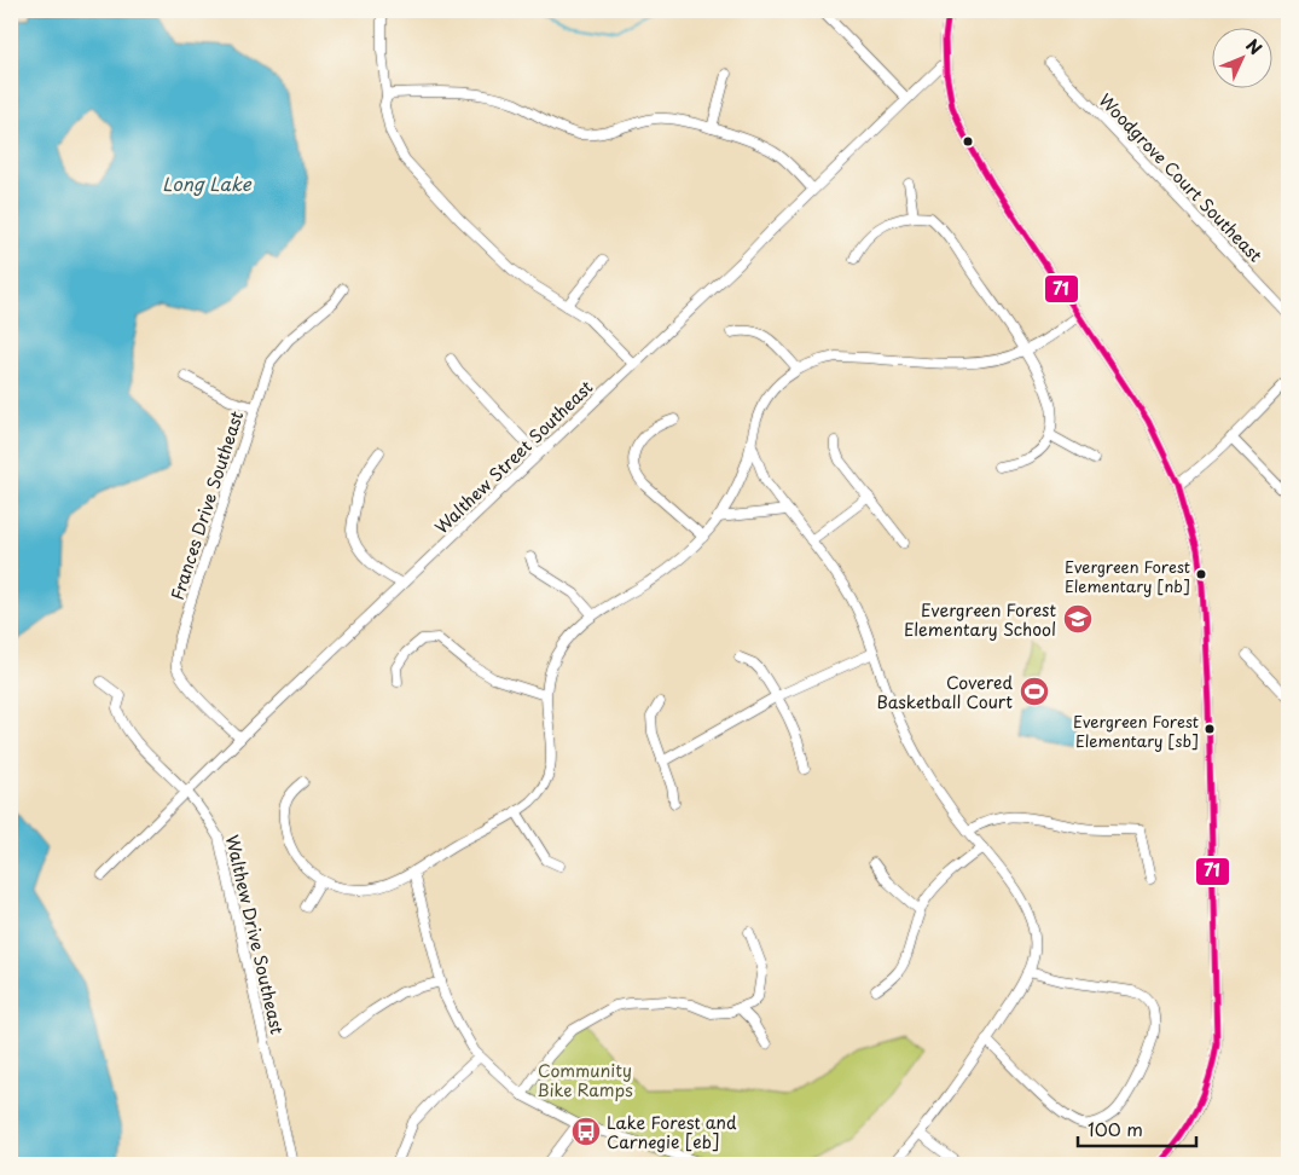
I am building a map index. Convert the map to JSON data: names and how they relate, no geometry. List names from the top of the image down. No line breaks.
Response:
{"streets":{"street":["Woodgrove Court Southeast","Walthew Street Southeast","Frances Drive Southeast","Walthew Drive Southeast"]},"crossings":[["Walthew Street Southeast","Frances Drive Southeast"],["Walthew Street Southeast","Walthew Drive Southeast"]],"water":["Long Lake"],"parks":["Community Bike Ramps"],"places":{"other":["Evergreen Forest Elementary [nb]","Evergreen Forest Elementary [sb]"],"school or university":["Evergreen Forest Elementary School"],"sports":["Covered Basketball Court"],"bus stop":["Lake Forest and Carnegie [eb]"]},"lines":["transit line 71"],"scale_bar":"100 m","north":"top right"}
